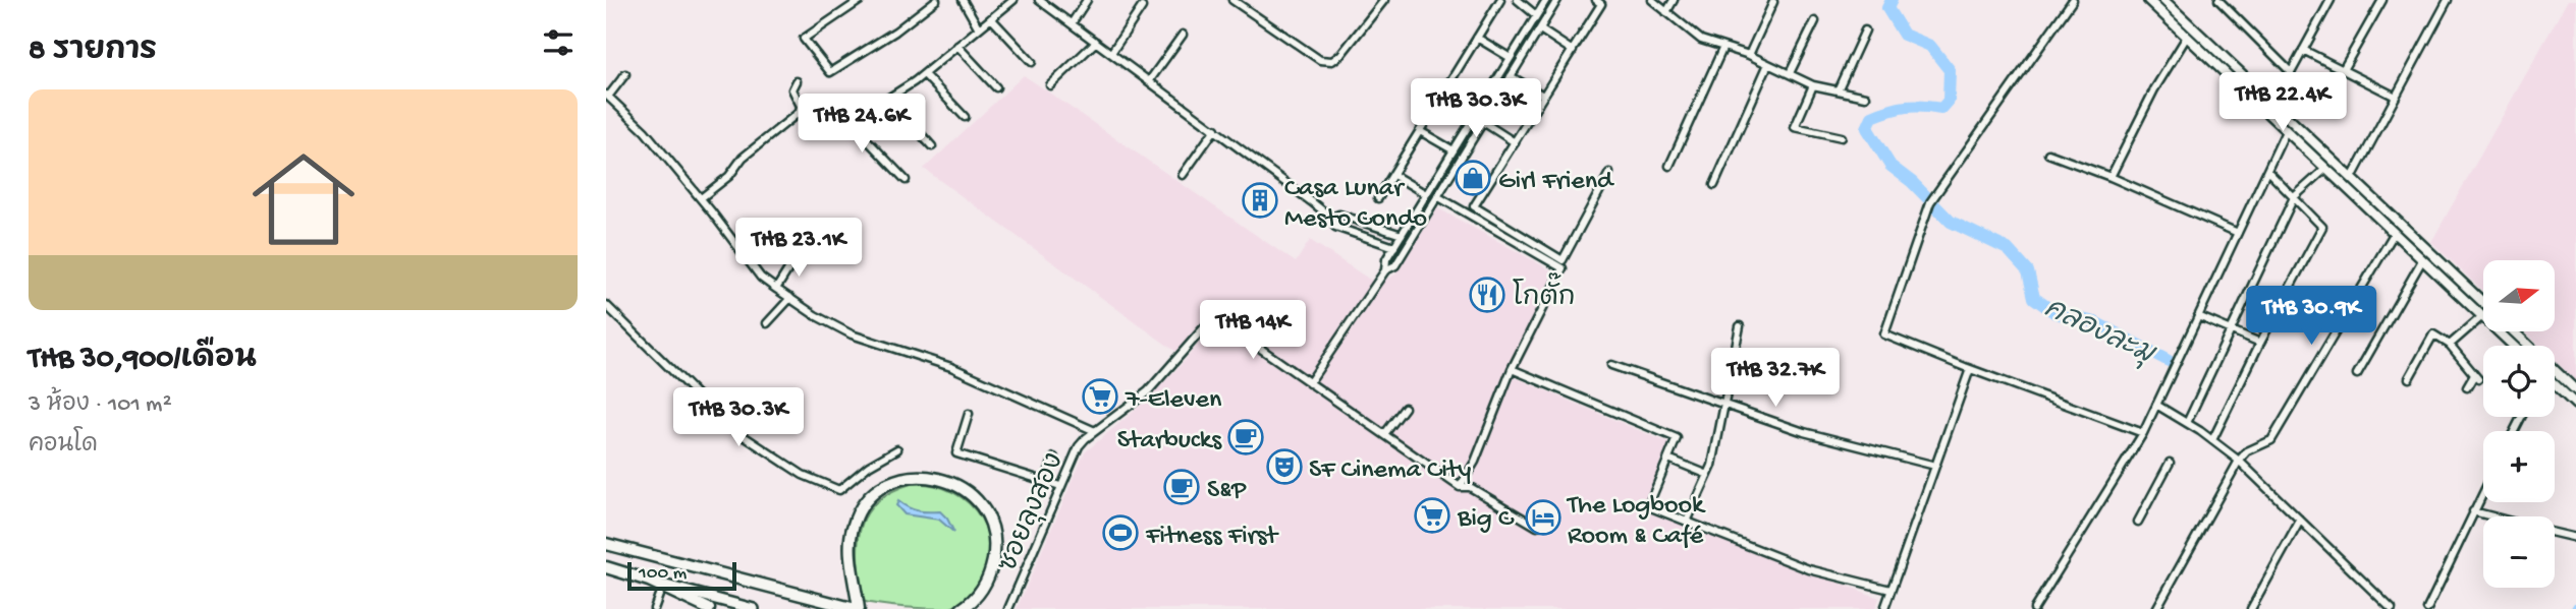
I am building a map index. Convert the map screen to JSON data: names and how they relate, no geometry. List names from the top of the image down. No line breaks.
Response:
{"streets":{"street":["ซอยลุงสอง"]},"water":["คลองละมุ"],"places":{"shop":["Girl Friend"],"building":["Casa Lunar Mesto Condo"],"restaurant":["โกตั๊ก"],"supermarket":["7-Eleven","Big C"],"cafe":["Starbucks","S&P"],"theatre":["SF Cinema City"],"hotel":["The Logbook Room & Café"],"sports":["Fitness First"]},"scale_bar":"100 m","north":"right","page":{"heading":"8 รายการ","price":["THB 22.4K","THB 30.3K","THB 24.6K","THB 23.1K","THB 30.9K","THB 14K","THB 32.7K","THB 30.3K"],"list":[{"name":"THB 30,900/เดือน","note":"3 ห้อง · 101 m² · คอนโด"}],"map_buttons":["+","−"],"scale":"100 m"}}
